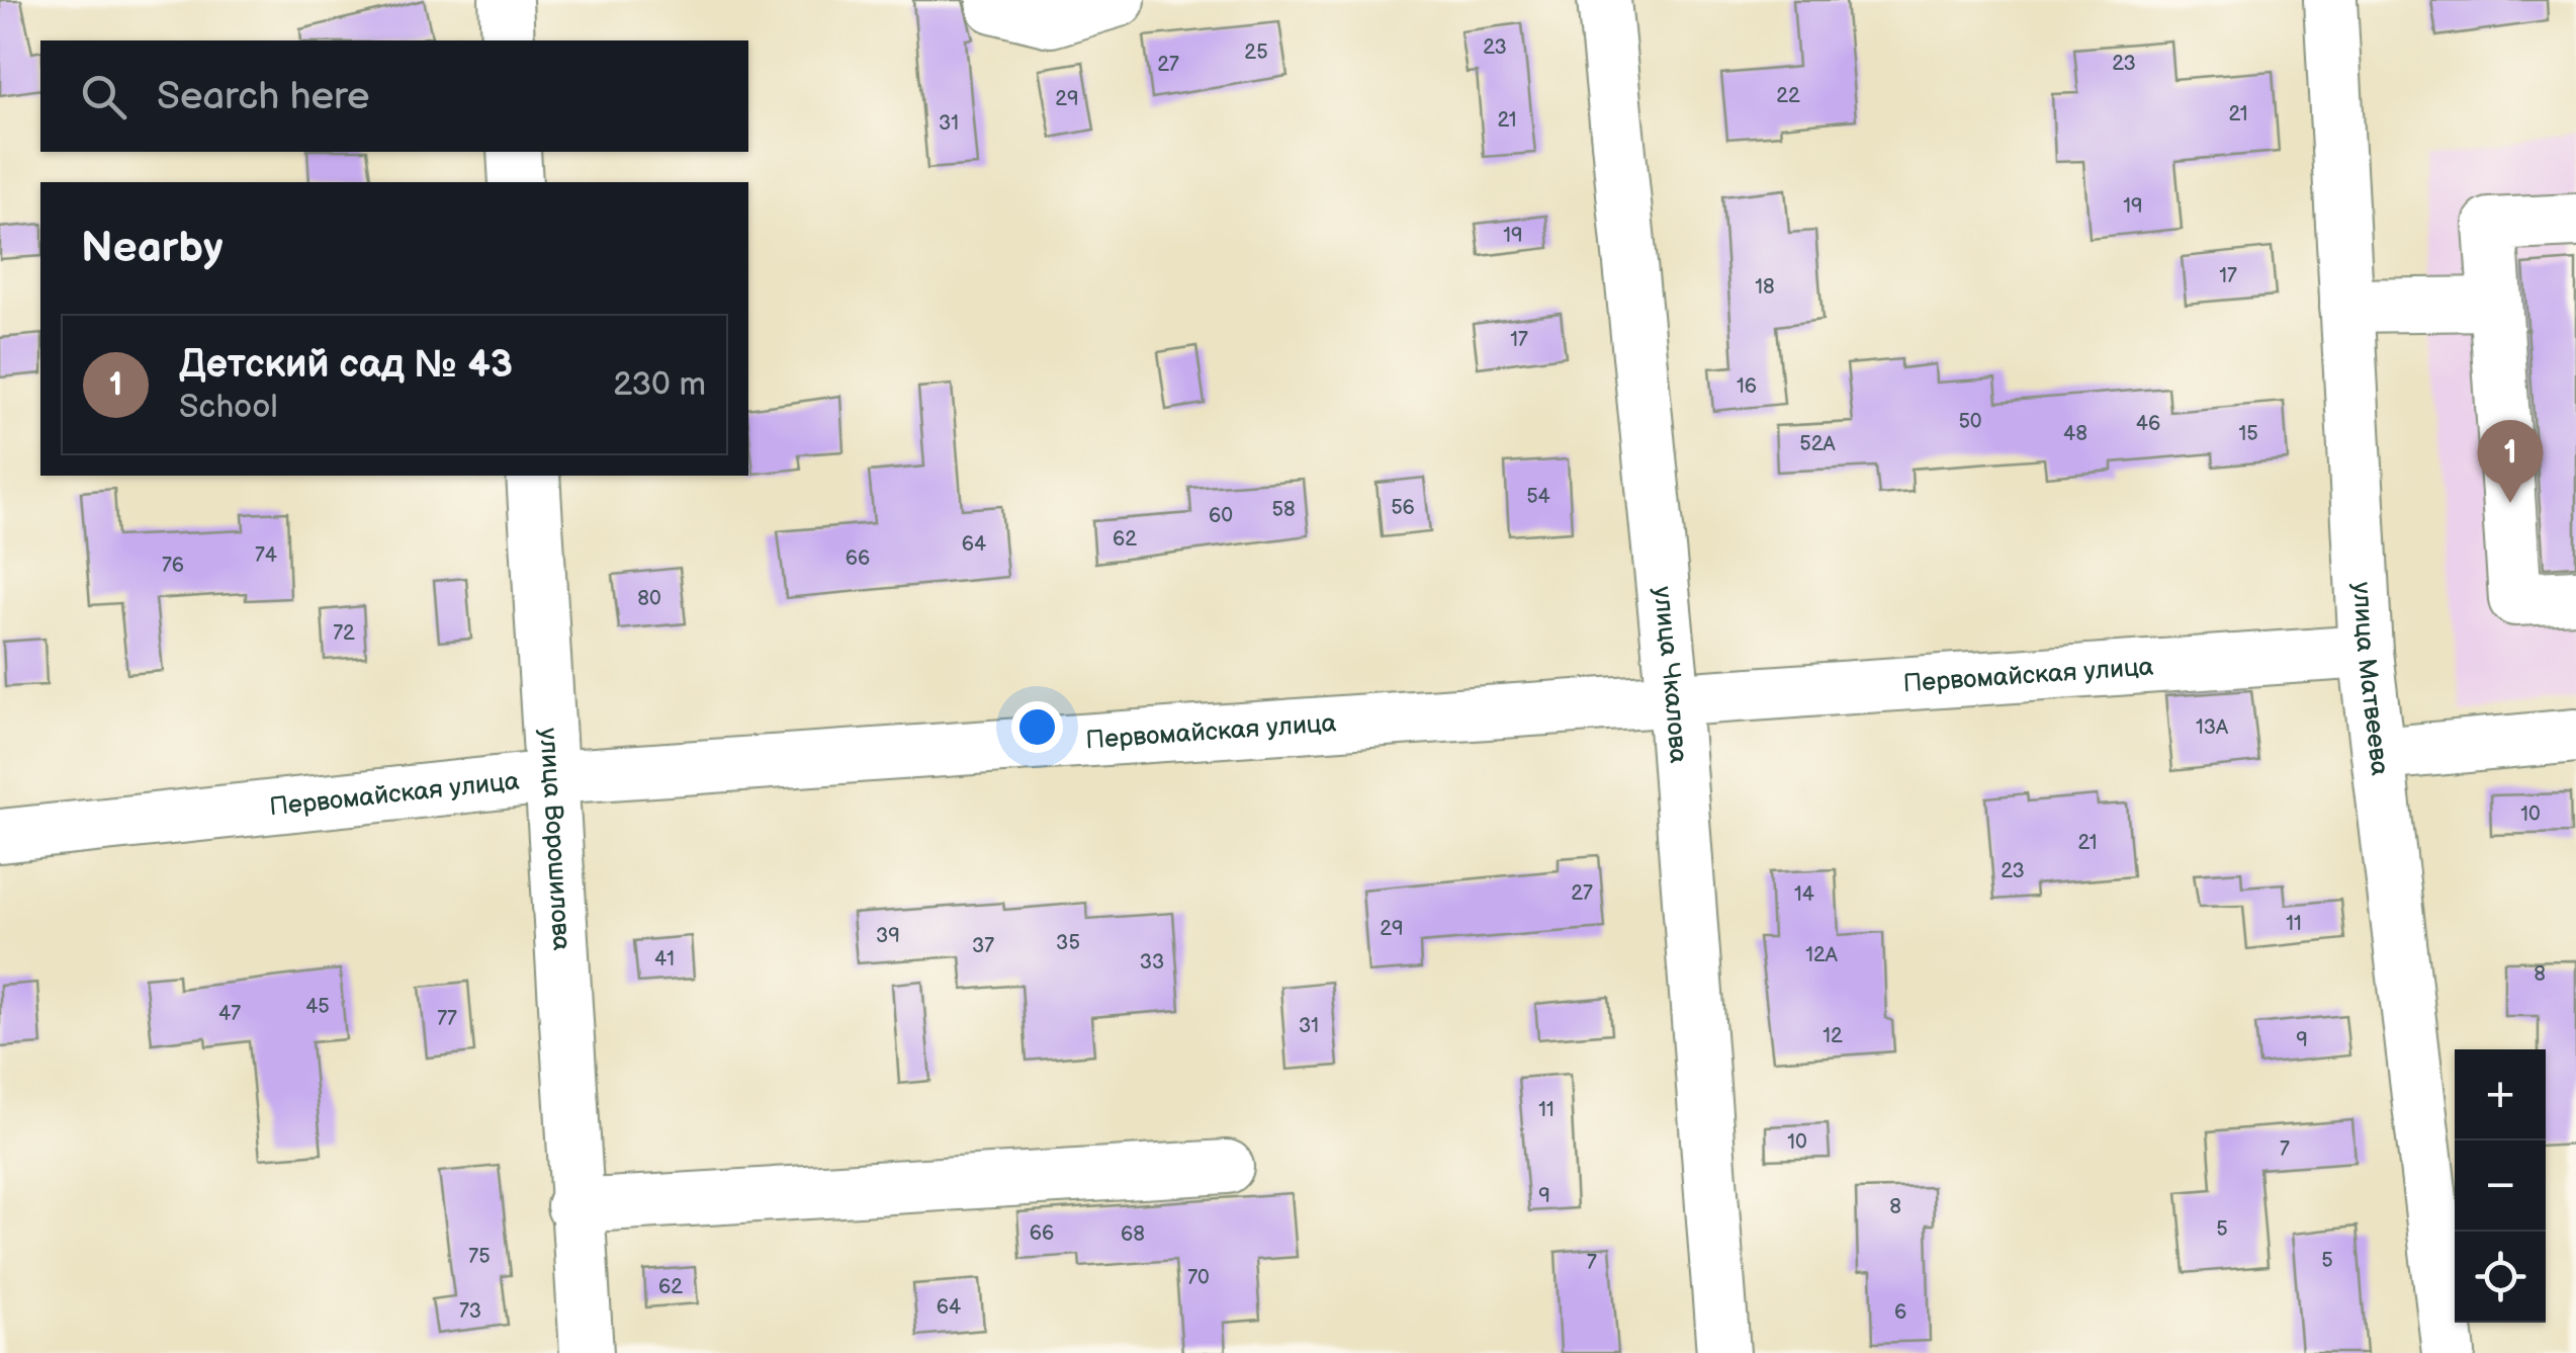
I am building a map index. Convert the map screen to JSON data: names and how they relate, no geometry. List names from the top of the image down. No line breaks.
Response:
{"streets":{"street":["Первомайская улица","улица Чкалова","улица Матвеева","улица Ворошилова"]},"crossings":[["Первомайская улица","улица Чкалова"],["Первомайская улица","улица Матвеева"],["Первомайская улица","улица Ворошилова"]],"house_numbers":["23","25","23","27","22","29","21","21","31","19","19","17","18","17","16","50","46","48","15","52А","54","56","58","60","62","64","74","66","76","80","72","13А","10","21","23","27","14","11","29","39","35","37","12А","41","33","8","45","47","77","31","12","9","11","10","7","9","8","5","66","68","75","5","7","70","62","64","73","6"],"page":{"search":"Search here","heading":"Nearby","list":[{"mark":"1","name":"Детский сад № 43","note":"School","value":"230 m"}],"pins":"1","map_buttons":["+","−"]}}
